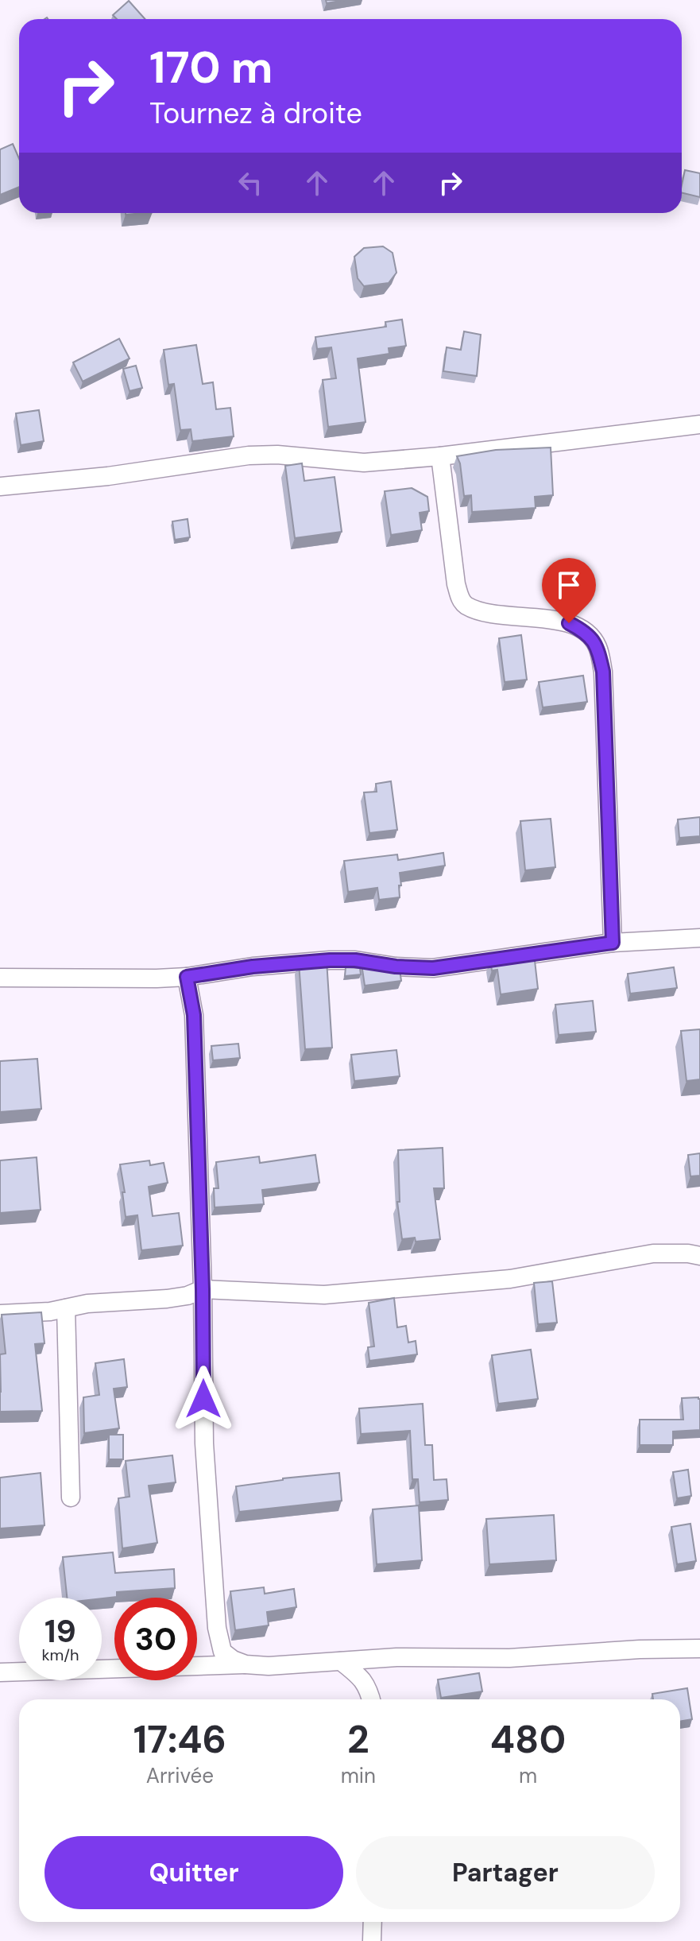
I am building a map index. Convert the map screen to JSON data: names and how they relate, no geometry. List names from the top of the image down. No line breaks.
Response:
{"page":{"turn":["170 m","Tournez à droite"],"speed":"19 km/h","limit":"30","eta":["17:46","Arrivée","2","min","480","m"],"buttons":["Quitter","Partager"]}}
